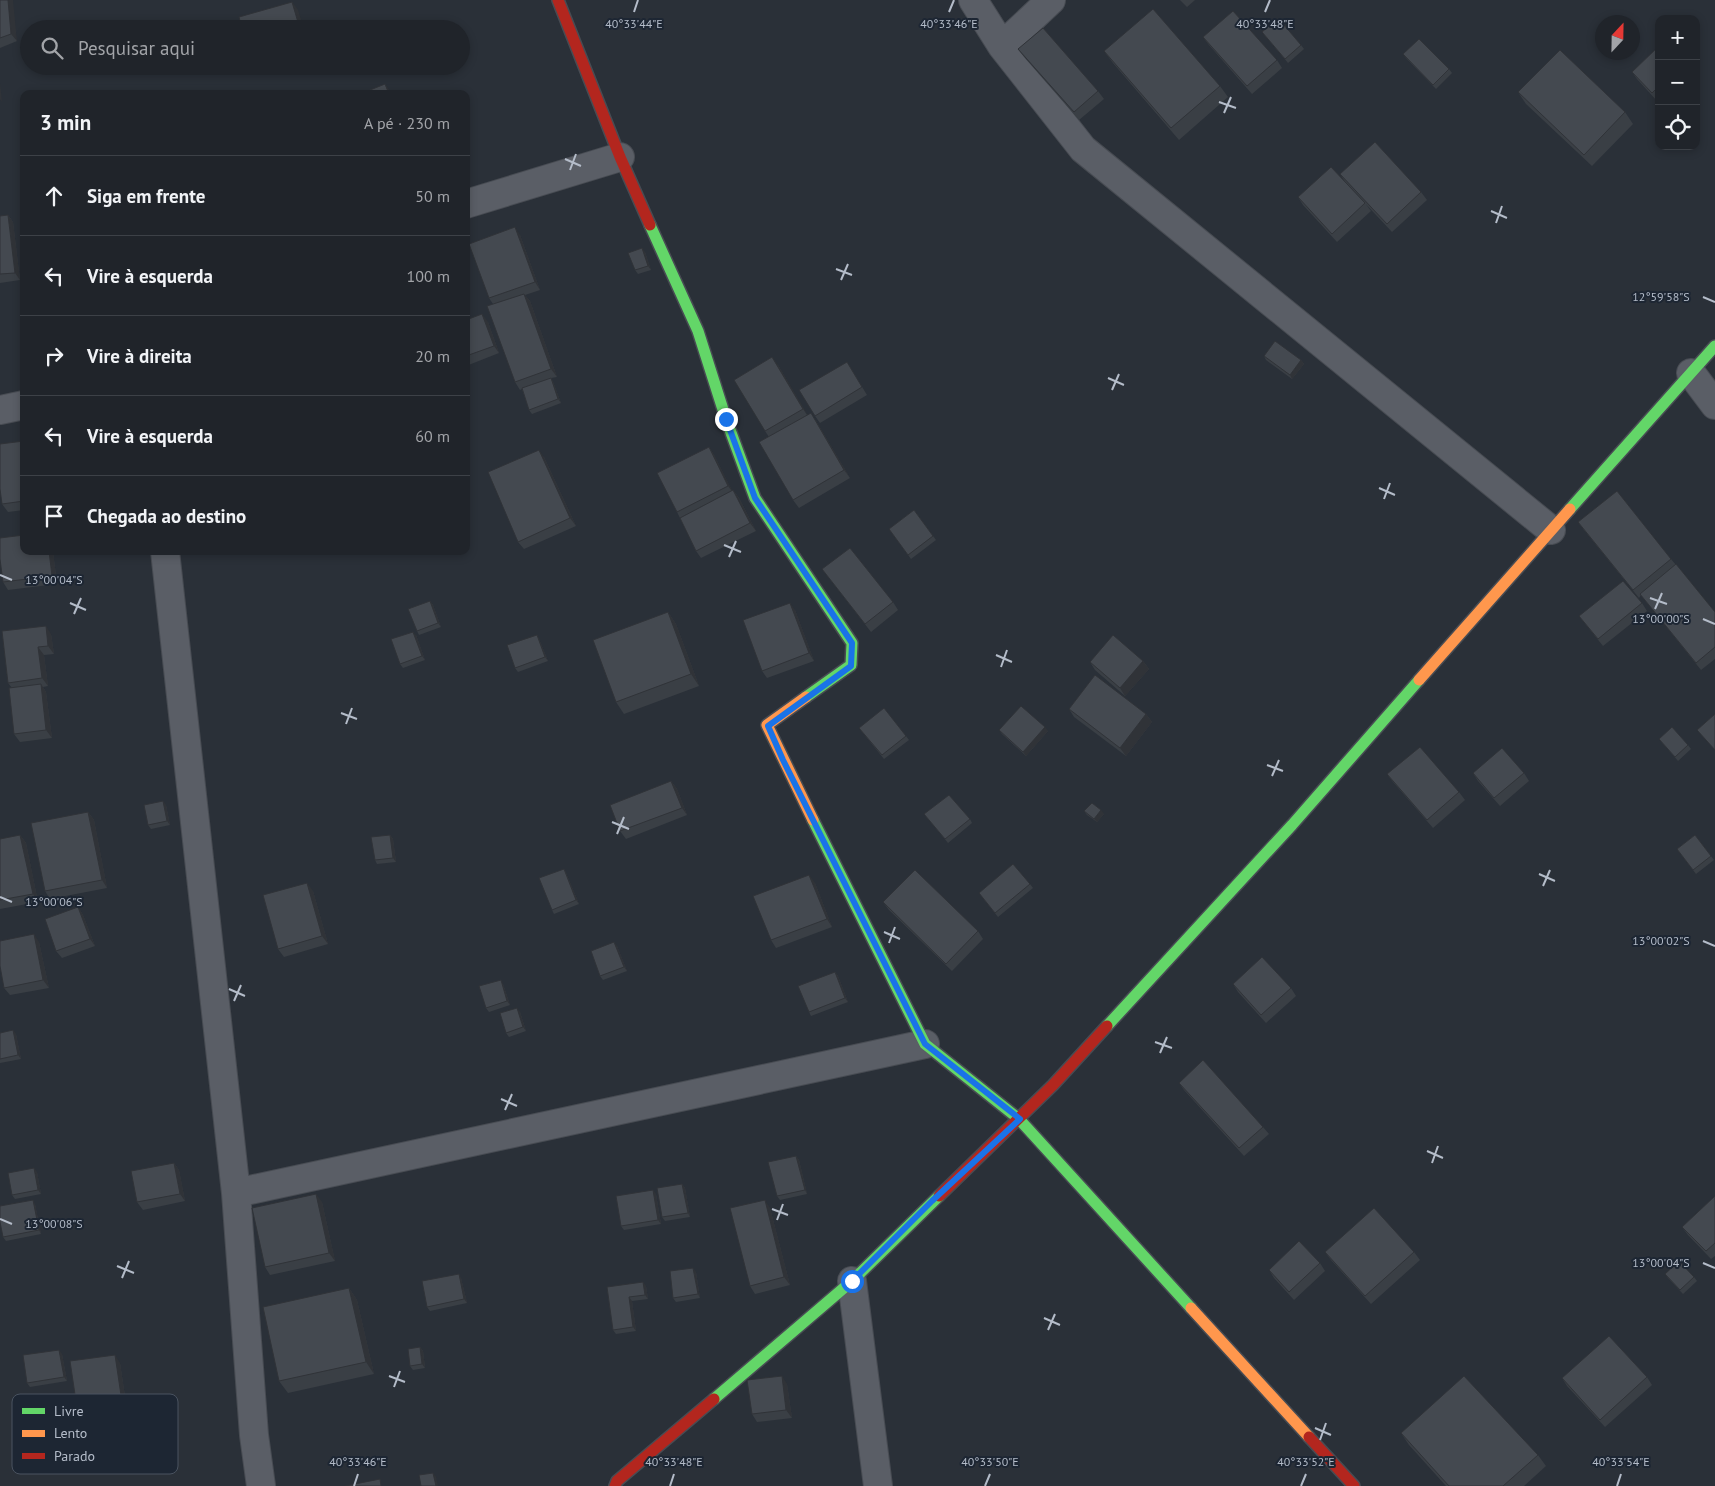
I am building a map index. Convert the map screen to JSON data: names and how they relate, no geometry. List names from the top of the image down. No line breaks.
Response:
{"legend":["Livre","Lento","Parado"],"north":"top","page":{"map_buttons":["+","−"],"search":"Pesquisar aqui","heading":["3 min","A pé · 230 m"],"list":[["Siga em frente","50 m"],["Vire à esquerda","100 m"],["Vire à direita","20 m"],["Vire à esquerda","60 m"],"Chegada ao destino"]},"coordinates":["40°33'44\"E","40°33'46\"E","40°33'48\"E","12°59'58\"S","13°00'04\"S","13°00'00\"S","13°00'06\"S","13°00'02\"S","13°00'08\"S","40°33'50\"E","40°33'52\"E","40°33'54\"E"]}
